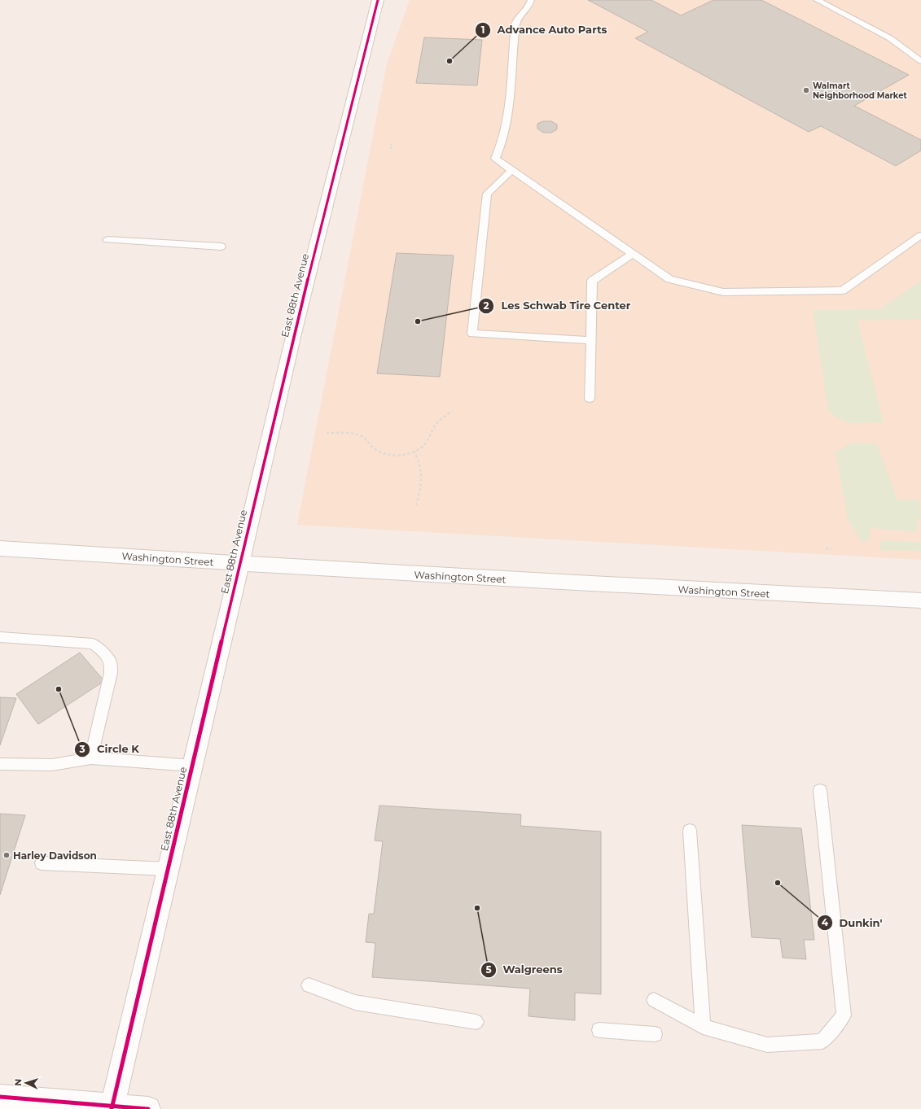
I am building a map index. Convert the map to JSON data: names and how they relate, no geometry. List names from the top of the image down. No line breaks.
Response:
{"streets":{"main road":["East 88th Avenue","Washington Street"]},"crossings":[["East 88th Avenue","Washington Street"]],"places":["Advance Auto Parts","Walmart Neighborhood Market","Les Schwab Tire Center","Circle K","Harley Davidson","Dunkin'","Walgreens"],"north":"left"}
